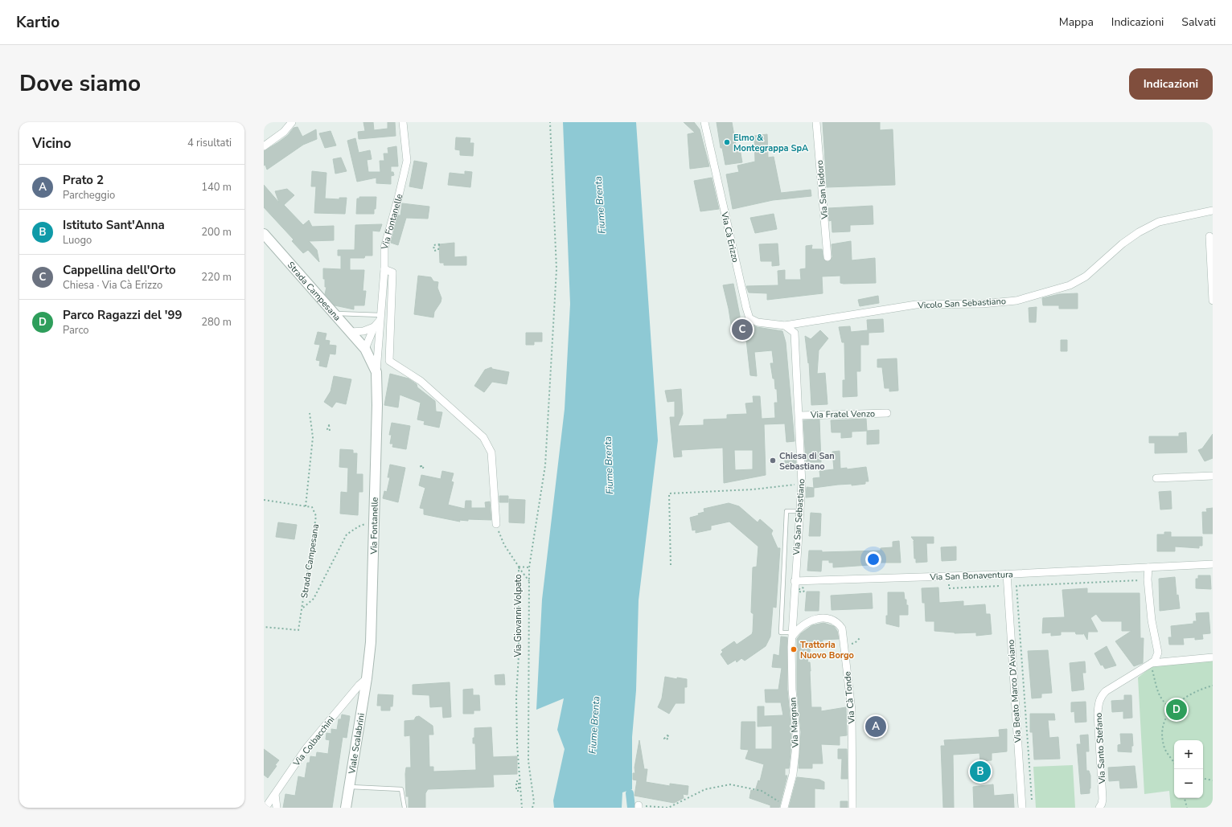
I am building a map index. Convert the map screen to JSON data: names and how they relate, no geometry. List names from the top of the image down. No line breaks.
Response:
{"streets":{"street":["Via San Isidoro","Via Fontanelle","Via Cà Erizzo","Strada Campesana","Vicolo San Sebastiano","Via Fratel Venzo","Via San Sebastiano","Via San Bonaventura","Via Beato Marco D'Aviano","Via Cà Tonde","Via Margnan","Via Colbacchini","Viale Scalabrini","Via Santo Stefano"],"path":["Via Giovanni Volpato"]},"crossings":[["Via Fontanelle","Strada Campesana"],["Via Fontanelle","Via Colbacchini"],["Via Fontanelle","Viale Scalabrini"],["Via Cà Erizzo","Vicolo San Sebastiano"],["Via Cà Erizzo","Via San Sebastiano"],["Vicolo San Sebastiano","Via San Sebastiano"],["Via Fratel Venzo","Via San Sebastiano"],["Via San Sebastiano","Via San Bonaventura"],["Via San Sebastiano","Via Cà Tonde"],["Via San Sebastiano","Via Margnan"],["Via San Bonaventura","Via Beato Marco D'Aviano"],["Via Cà Tonde","Via Margnan"],["Via Colbacchini","Viale Scalabrini"]],"water":["Fiume Brenta"],"places":["Elmo & Montegrappa SpA","Chiesa di San Sebastiano","Trattoria Nuovo Borgo"],"page":{"header":"Kartio","nav":["Mappa","Indicazioni","Salvati"],"title":"Dove siamo","buttons":"Indicazioni","heading":["Vicino","4 risultati"],"list":[{"mark":"A","name":"Prato 2","note":"Parcheggio","value":"140 m"},{"mark":"B","name":"Istituto Sant'Anna","note":"Luogo","value":"200 m"},{"mark":"C","name":"Cappellina dell'Orto","note":"Chiesa · Via Cà Erizzo","value":"220 m"},{"mark":"D","name":"Parco Ragazzi del '99","note":"Parco","value":"280 m"}],"pins":["C","D","A","B"],"map_buttons":["+","−"]}}
